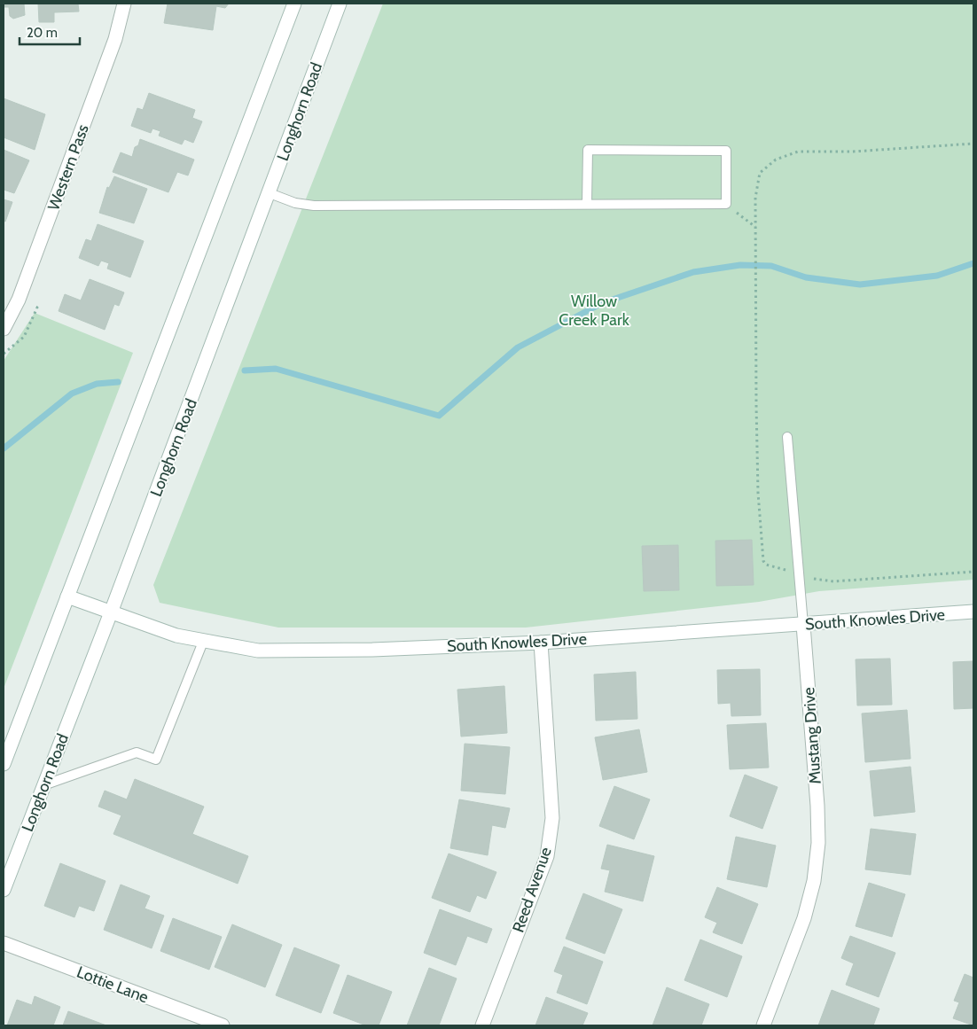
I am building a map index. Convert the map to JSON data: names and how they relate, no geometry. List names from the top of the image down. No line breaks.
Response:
{"streets":{"street":["Longhorn Road","Western Pass","South Knowles Drive","Mustang Drive","Reed Avenue","Lottie Lane"]},"crossings":[["Longhorn Road","South Knowles Drive"],["South Knowles Drive","Mustang Drive"],["South Knowles Drive","Reed Avenue"]],"parks":["Willow Creek Park"],"scale_bar":"20 m"}
